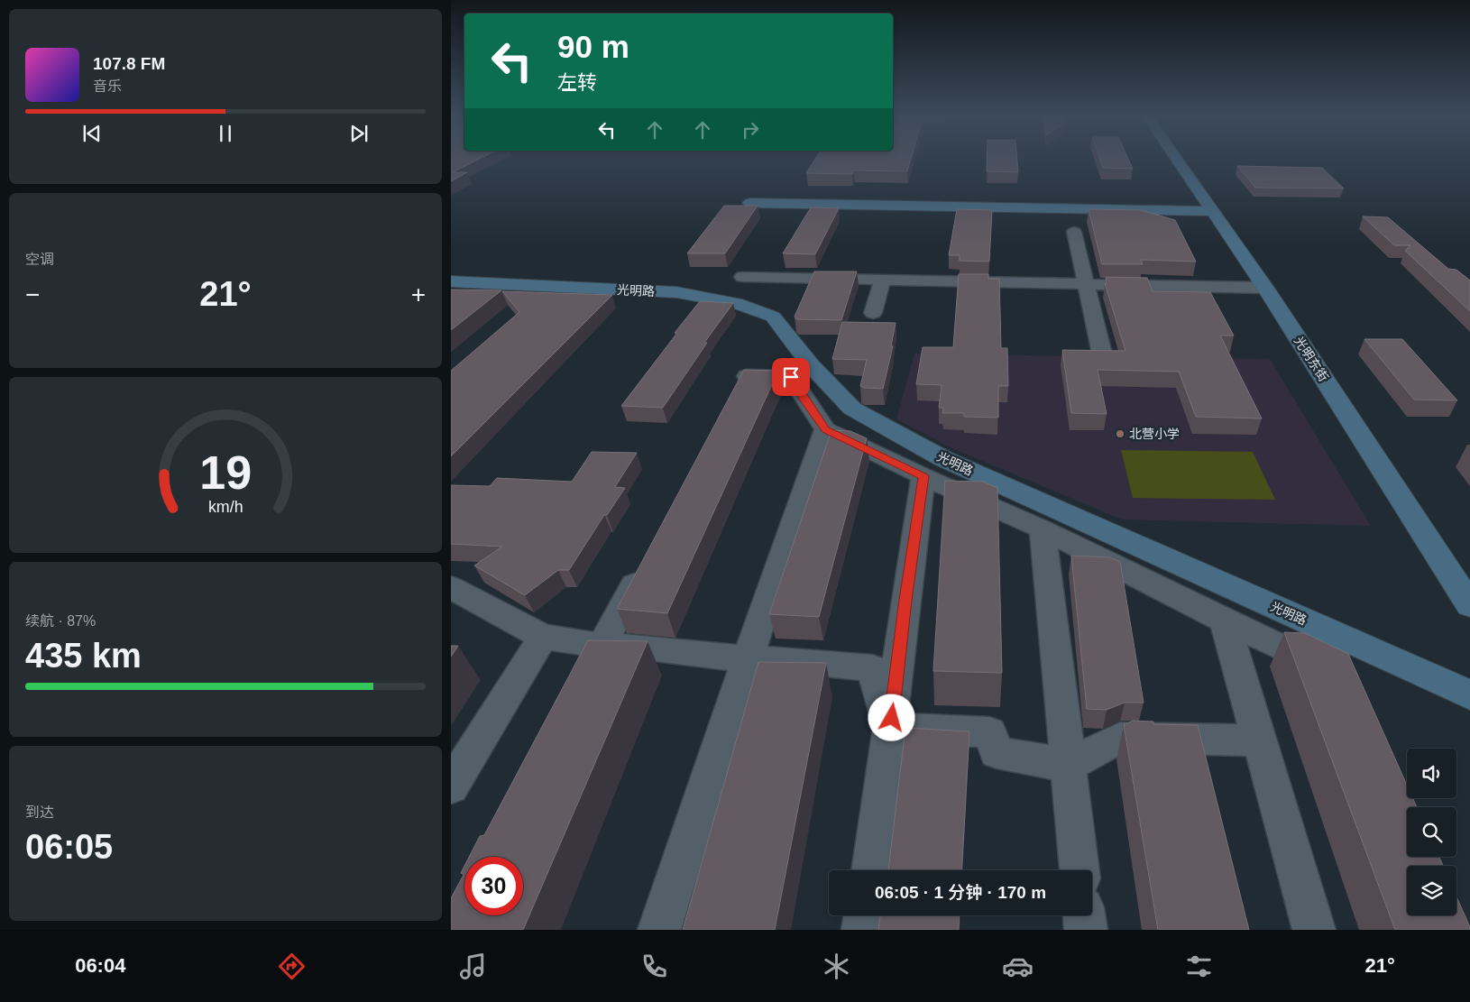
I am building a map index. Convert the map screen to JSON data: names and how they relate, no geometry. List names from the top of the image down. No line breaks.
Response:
{"streets":{"street":["光明路","光明东街"]},"places":["北营小学"],"page":{"turn":["90 m","左转"],"song":["107.8 FM","音乐"],"tile":["空调",["续航 · 87%","435 km"],["到达","06:05"]],"heat":["−","21°","+"],"limit":"30","trip":"06:05 · 1 分钟 · 170 m","tabs":["06:04","21°"],"gauge":["19","km/h"]}}
